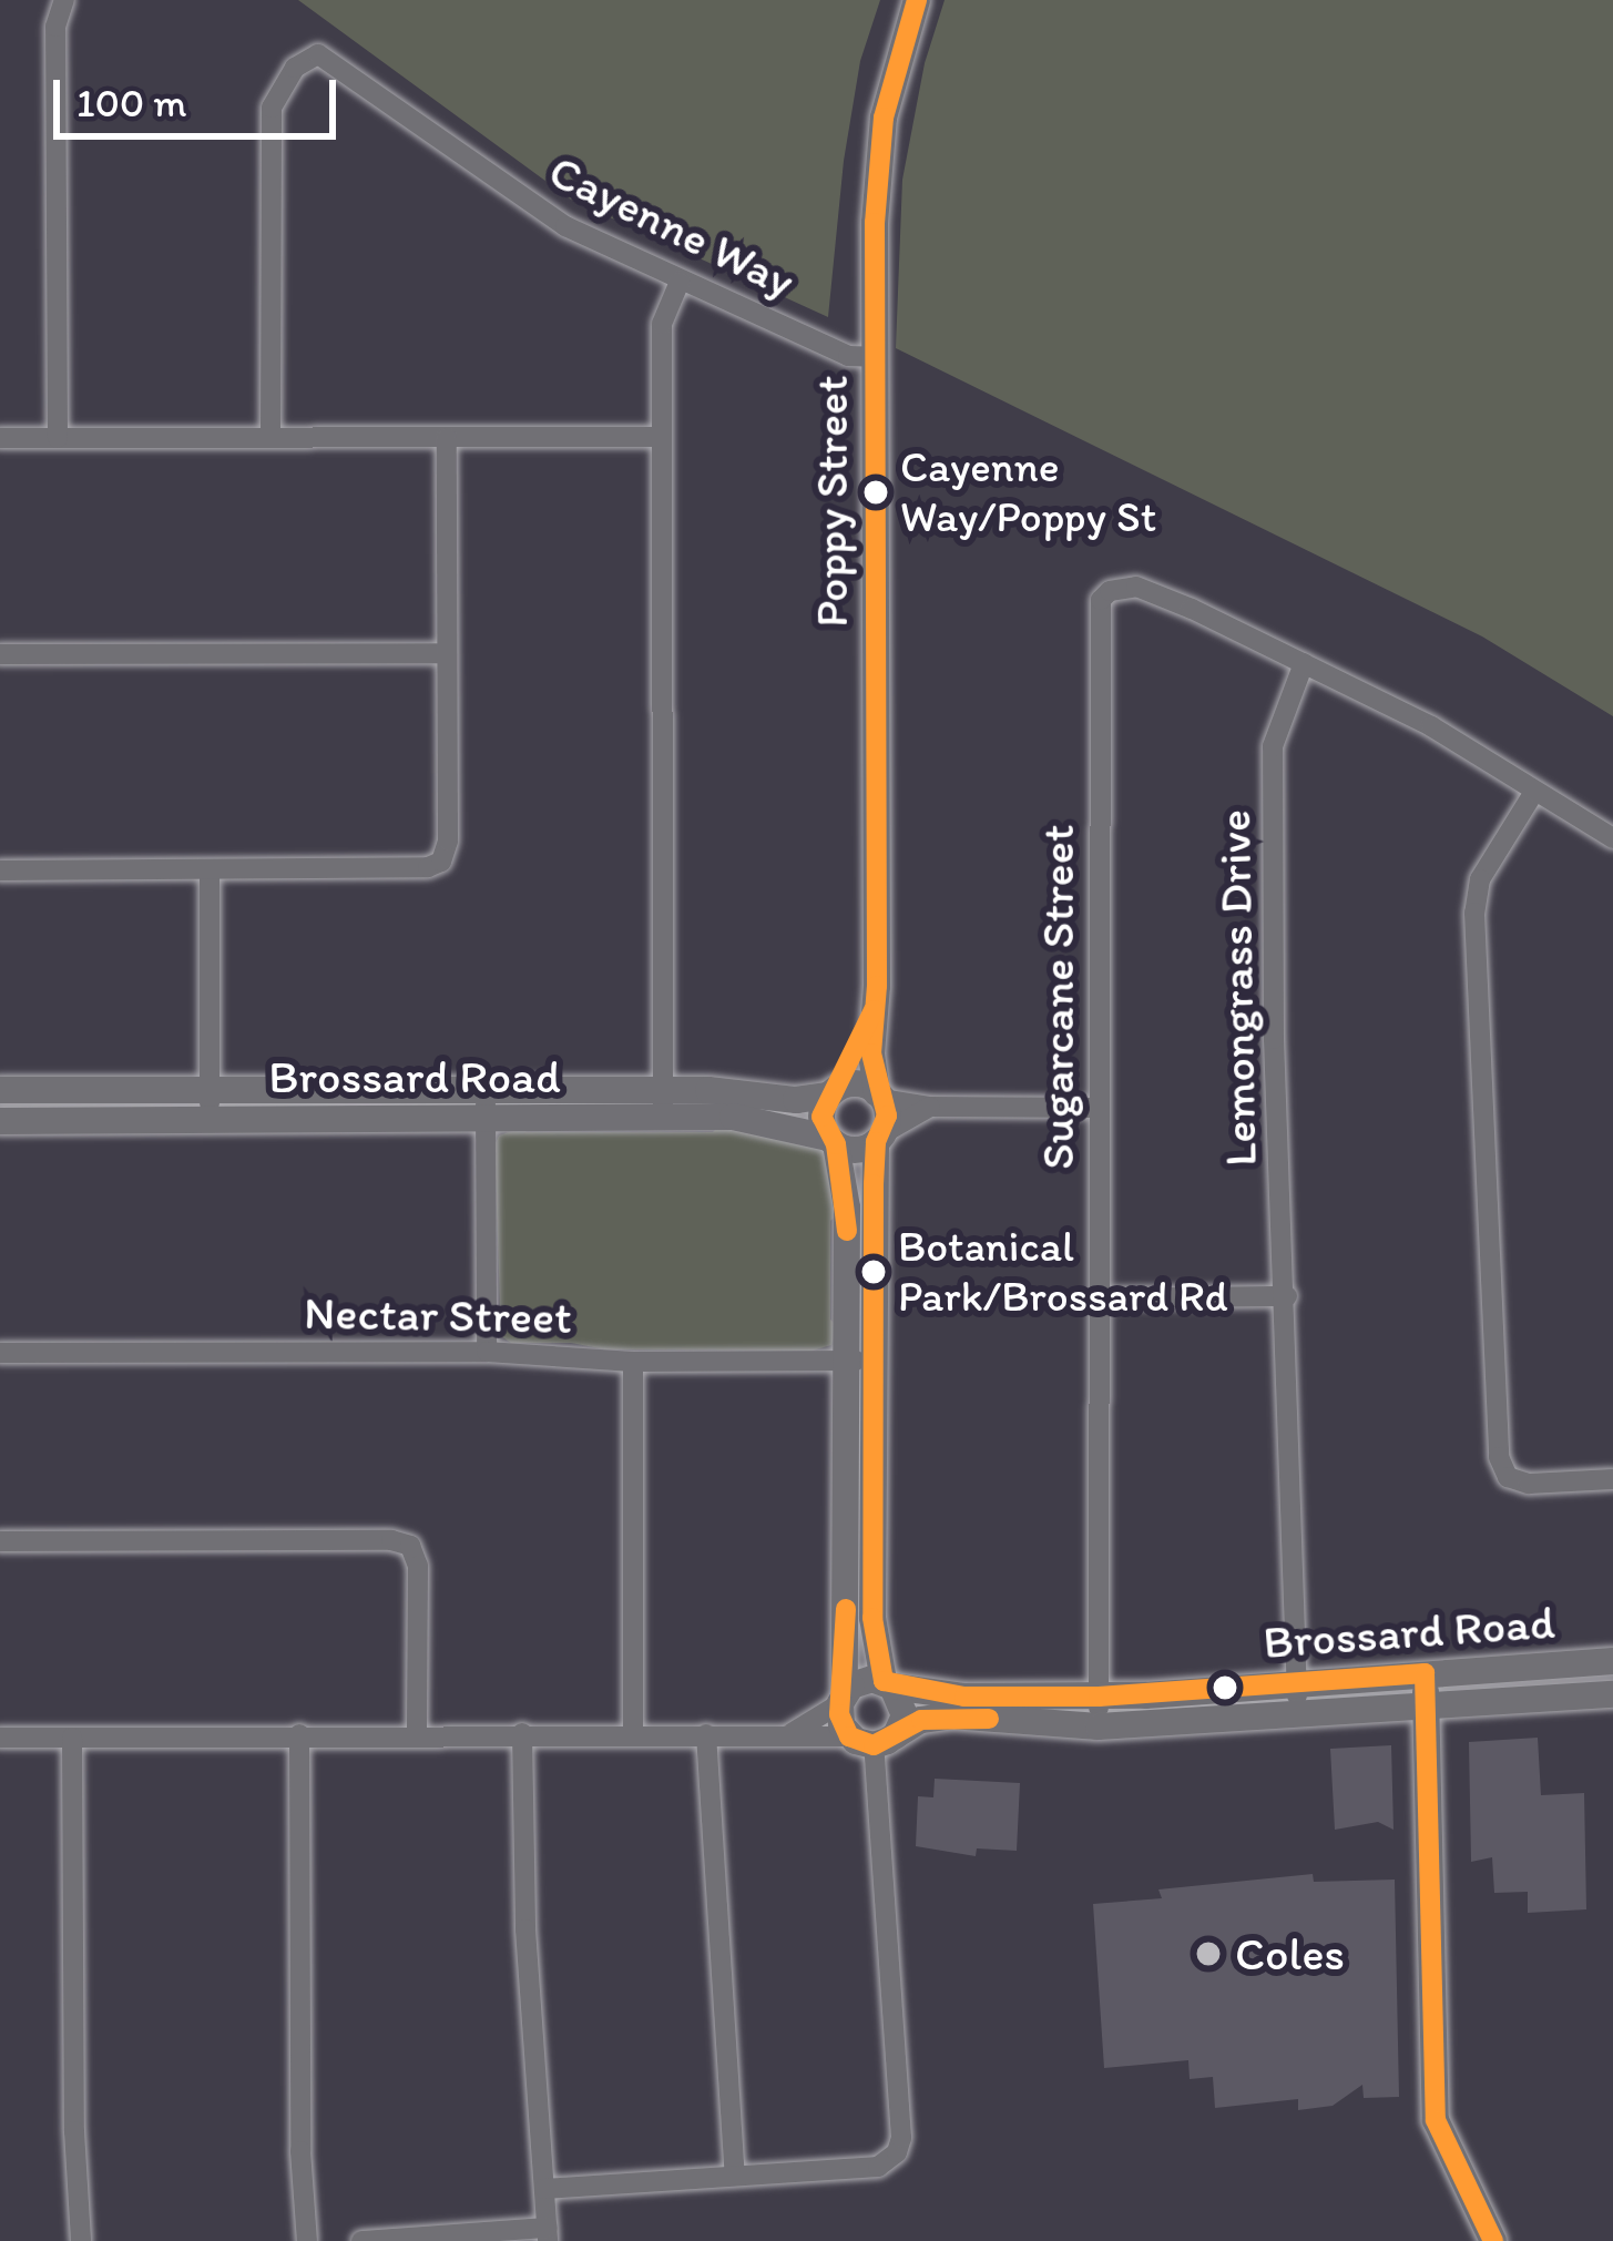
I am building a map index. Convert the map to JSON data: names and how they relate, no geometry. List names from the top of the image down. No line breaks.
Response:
{"streets":{"street":["Cayenne Way","Poppy Street","Lemongrass Drive","Sugarcane Street","Brossard Road","Nectar Street"]},"crossings":[["Cayenne Way","Poppy Street"],["Poppy Street","Brossard Road"],["Lemongrass Drive","Sugarcane Street"],["Lemongrass Drive","Brossard Road"],["Sugarcane Street","Brossard Road"]],"places":["Cayenne Way/Poppy St","Botanical Park/Brossard Rd","Coles"],"scale_bar":"100 m"}
